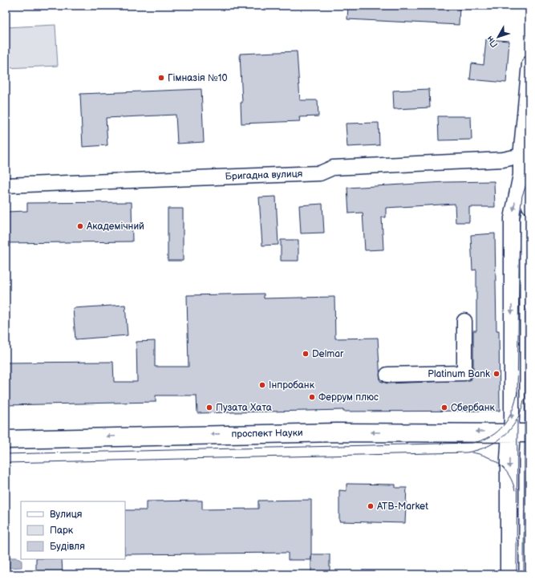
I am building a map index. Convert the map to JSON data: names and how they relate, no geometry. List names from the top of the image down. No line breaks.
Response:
{"streets":{"main road":["проспект Науки"],"street":["Бригадна вулиця"]},"one_way":["проспект Науки"],"places":["Гімназія №10","Академічний","Delmar","Platinum Bank","Інпробанк","Феррум плюс","Пузата Хата","Сбербанк","ATB-Market"],"legend":["Вулиця","Парк","Будівля"],"north":"bottom left"}
